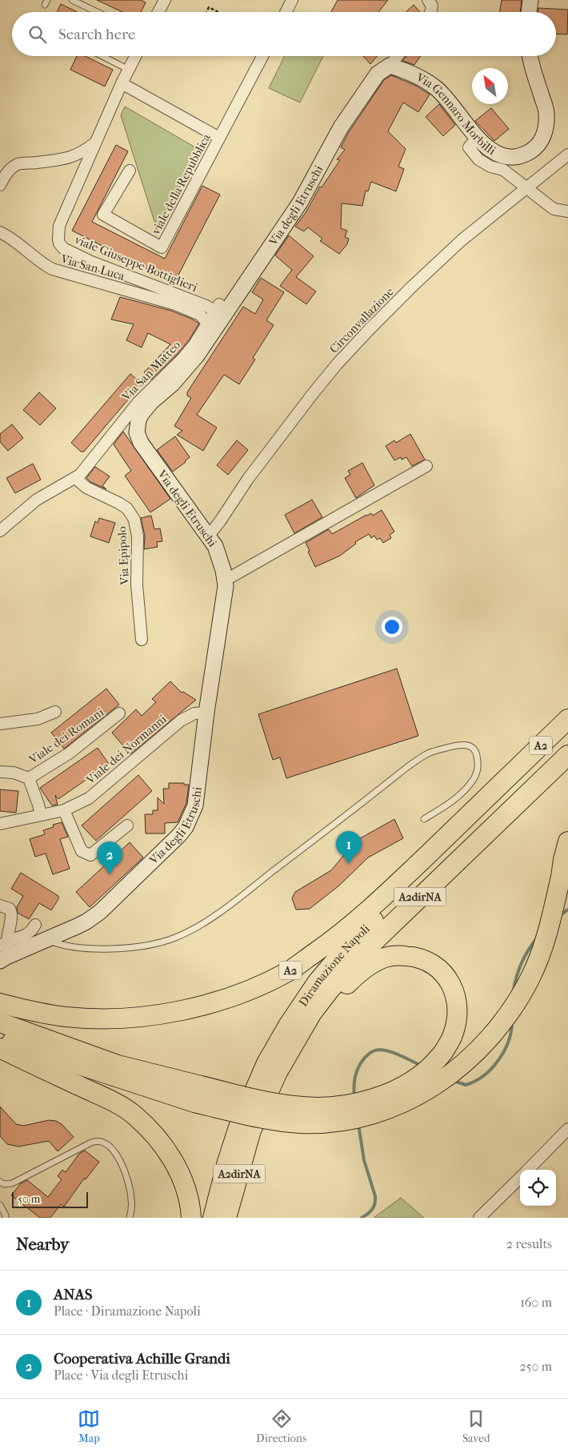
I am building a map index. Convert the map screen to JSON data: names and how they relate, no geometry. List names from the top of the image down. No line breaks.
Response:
{"streets":{"highway":["A2","A2dirNA","Diramazione Napoli"],"main road":["Via Gennaro Morbilli","Via degli Etruschi"],"street":["viale della Repubblica","viale Giuseppe Bottiglieri","Via San Luca","Circonvallazione","Via San Matteo","Via Epipolo","Viale dei Romani","Viale dei Normanni"]},"crossings":[["Via Gennaro Morbilli","Via degli Etruschi"],["Via degli Etruschi","Circonvallazione"],["Via degli Etruschi","Via San Matteo"],["Via degli Etruschi","Viale dei Normanni"],["viale Giuseppe Bottiglieri","Via San Matteo"],["Via San Luca","Via San Matteo"],["Via San Matteo","Via Epipolo"],["Viale dei Romani","Viale dei Normanni"]],"scale_bar":"50 m","north":"top left","page":{"search":"Search here","pins":["1","2"],"scale":"50 m","heading":["Nearby","2 results"],"list":[{"mark":"1","name":"ANAS","note":"Place · Diramazione Napoli","value":"160 m"},{"mark":"2","name":"Cooperativa Achille Grandi","note":"Place · Via degli Etruschi","value":"250 m"}],"nav":["Map","Directions","Saved"]}}
